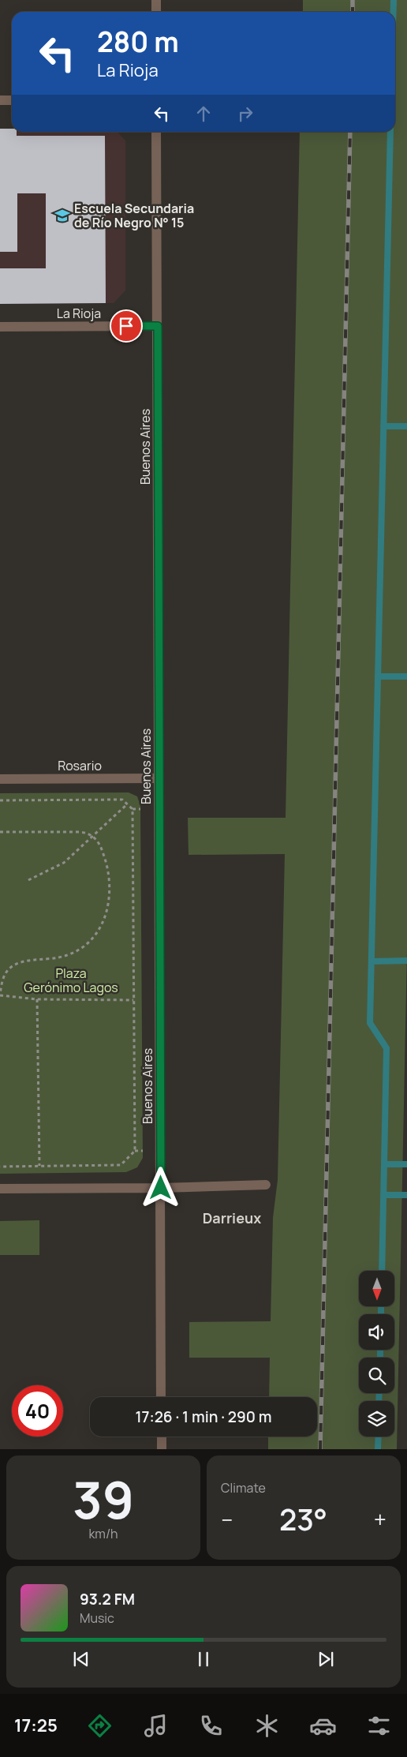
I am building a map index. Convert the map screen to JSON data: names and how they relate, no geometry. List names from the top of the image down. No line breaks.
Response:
{"streets":{"street":["La Rioja","Buenos Aires","Rosario"]},"crossings":[["La Rioja","Buenos Aires"],["Buenos Aires","Rosario"]],"districts":["Darrieux"],"parks":["Plaza Gerónimo Lagos"],"places":{"school or university":["Escuela Secundaria de Río Negro N° 15"]},"north":"bottom","page":{"turn":["280 m","La Rioja"],"limit":"40","trip":"17:26 · 1 min · 290 m","tile":[["39","km/h"],"Climate"],"heat":["−","23°","+"],"song":["93.2 FM","Music"],"tabs":"17:25"}}
